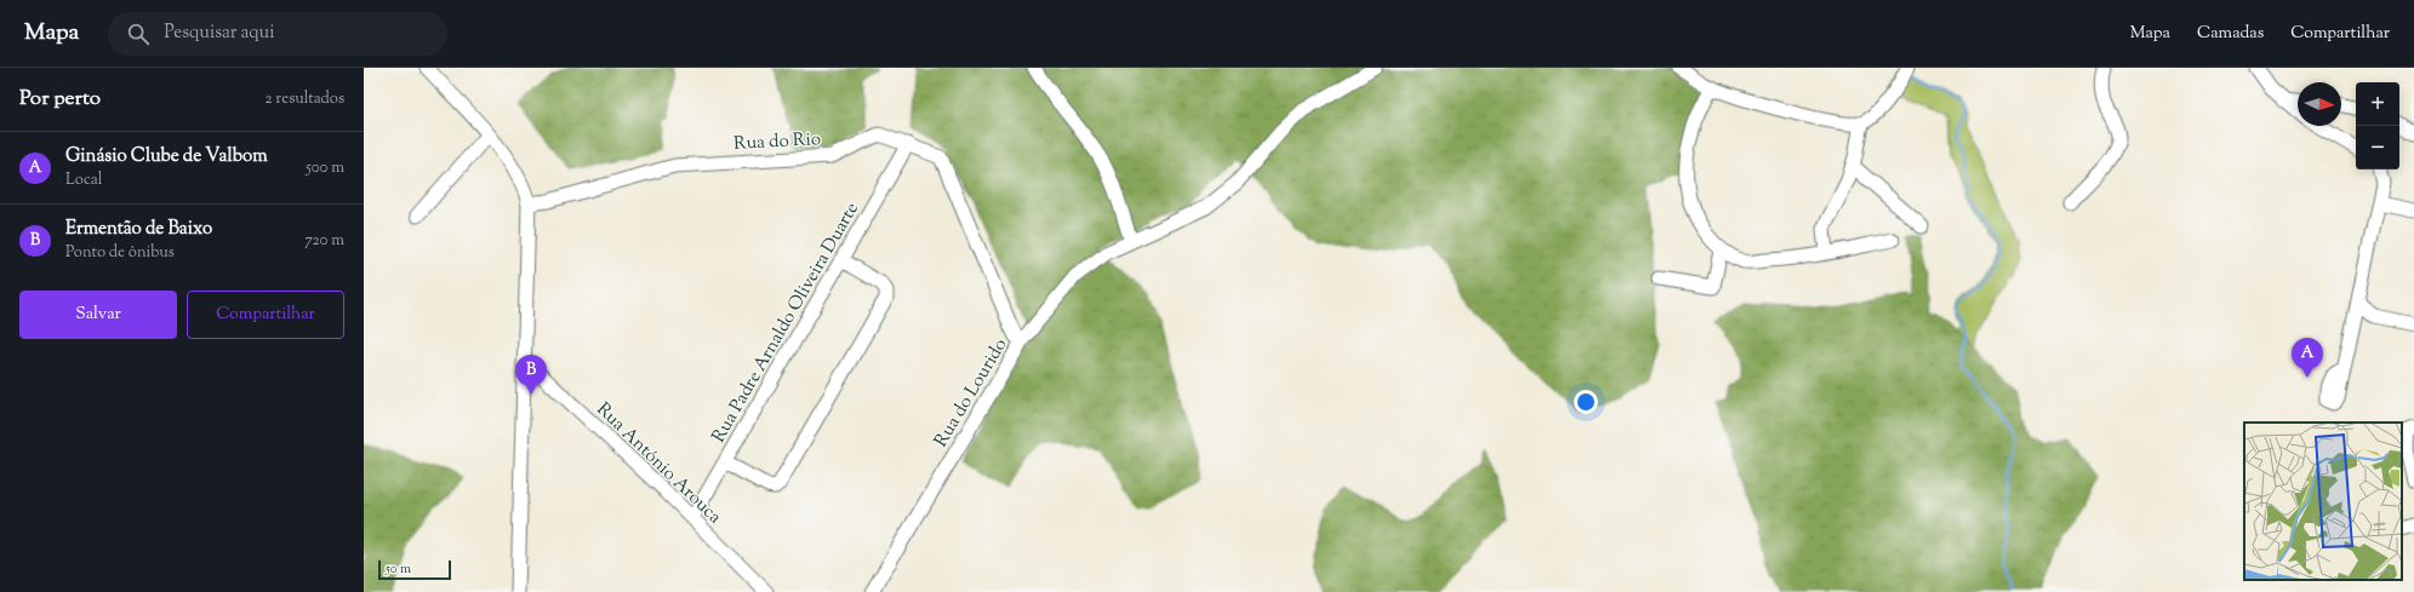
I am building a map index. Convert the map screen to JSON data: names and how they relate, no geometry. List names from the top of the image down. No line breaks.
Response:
{"streets":{"street":["Rua do Rio","Rua Padre Arnaldo Oliveira Duarte","Rua do Lourido","Rua António Arouca"]},"crossings":[["Rua do Rio","Rua Padre Arnaldo Oliveira Duarte"],["Rua do Rio","Rua do Lourido"],["Rua Padre Arnaldo Oliveira Duarte","Rua António Arouca"]],"scale_bar":"50 m","north":"right","page":{"header":"Mapa","search":"Pesquisar aqui","nav":["Mapa","Camadas","Compartilhar"],"heading":["Por perto","2 resultados"],"map_buttons":["+","−"],"list":[{"mark":"A","name":"Ginásio Clube de Valbom","note":"Local","value":"500 m"},{"mark":"B","name":"Ermentão de Baixo","note":"Ponto de ônibus","value":"720 m"}],"buttons":["Salvar","Compartilhar"],"pins":["A","B"],"scale":"50 m"}}
